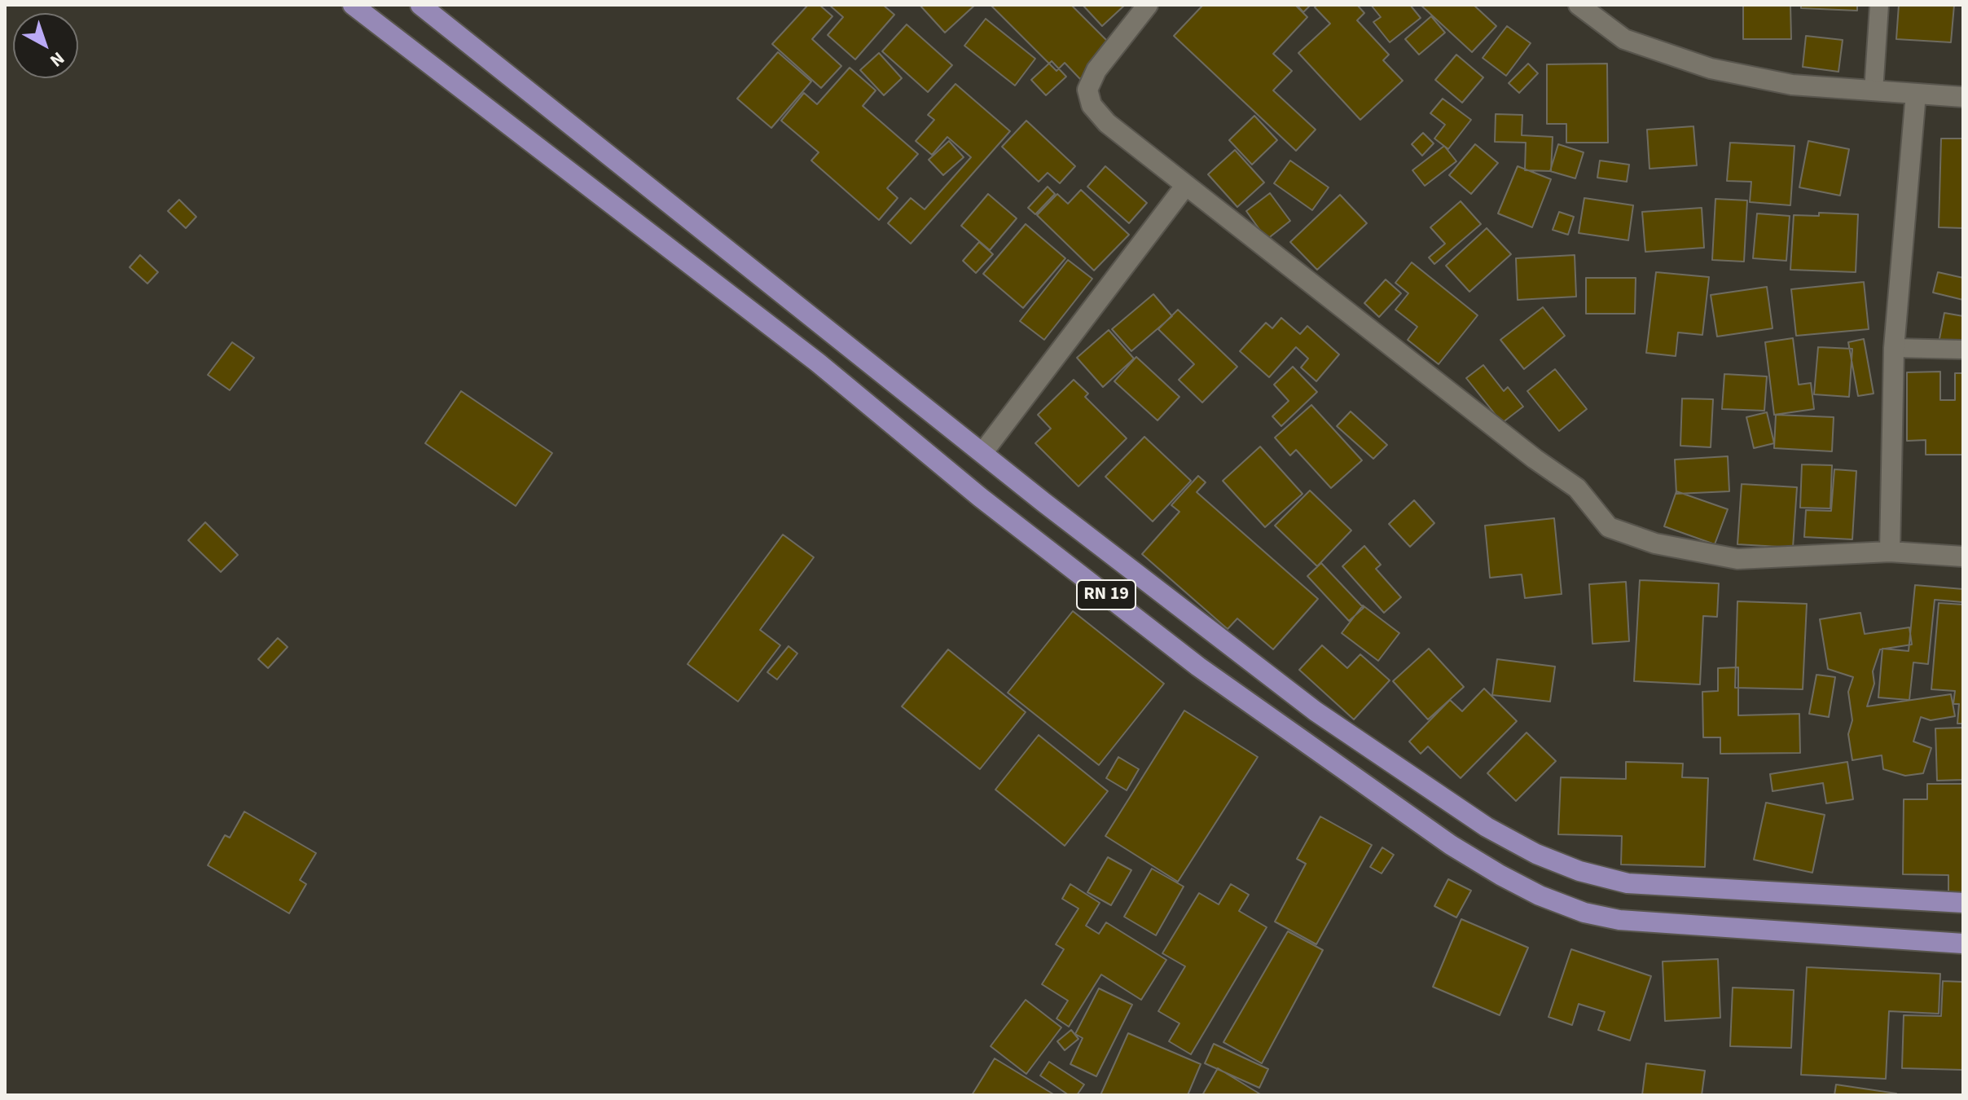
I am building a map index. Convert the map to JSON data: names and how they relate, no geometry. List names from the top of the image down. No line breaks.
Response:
{"streets":{"main road":["RN 19"]},"north":"bottom right"}
